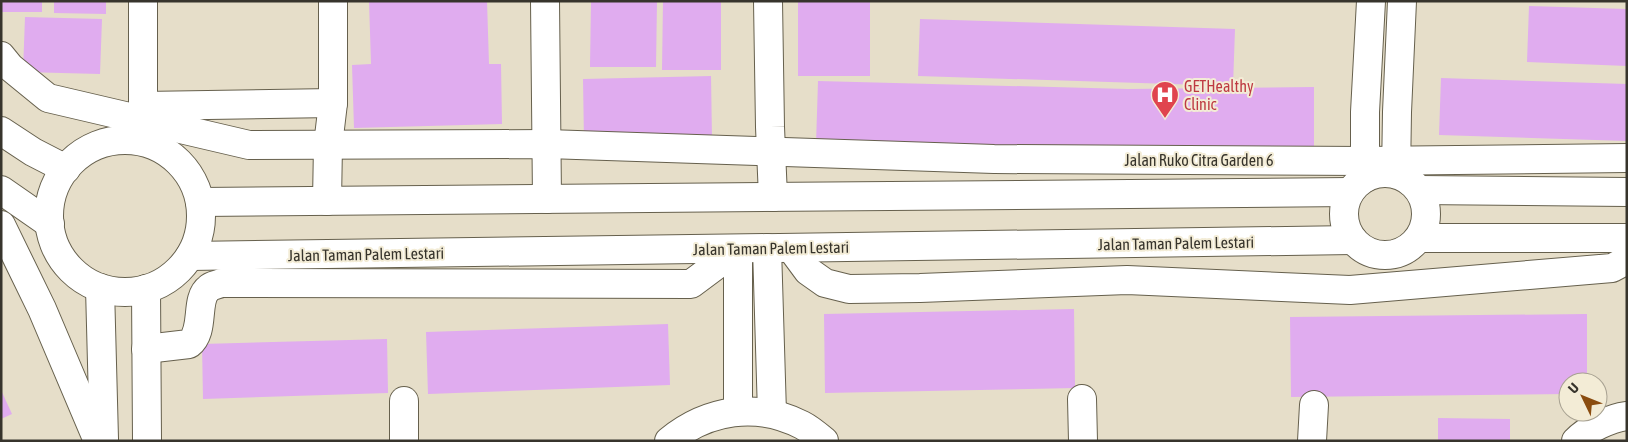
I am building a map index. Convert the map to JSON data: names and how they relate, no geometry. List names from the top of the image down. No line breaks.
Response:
{"streets":{"street":["Jalan Ruko Citra Garden 6","Jalan Taman Palem Lestari"]},"crossings":[["Jalan Ruko Citra Garden 6","Jalan Taman Palem Lestari"]],"places":{"hospital":["GETHealthy Clinic"]},"north":"top left"}
